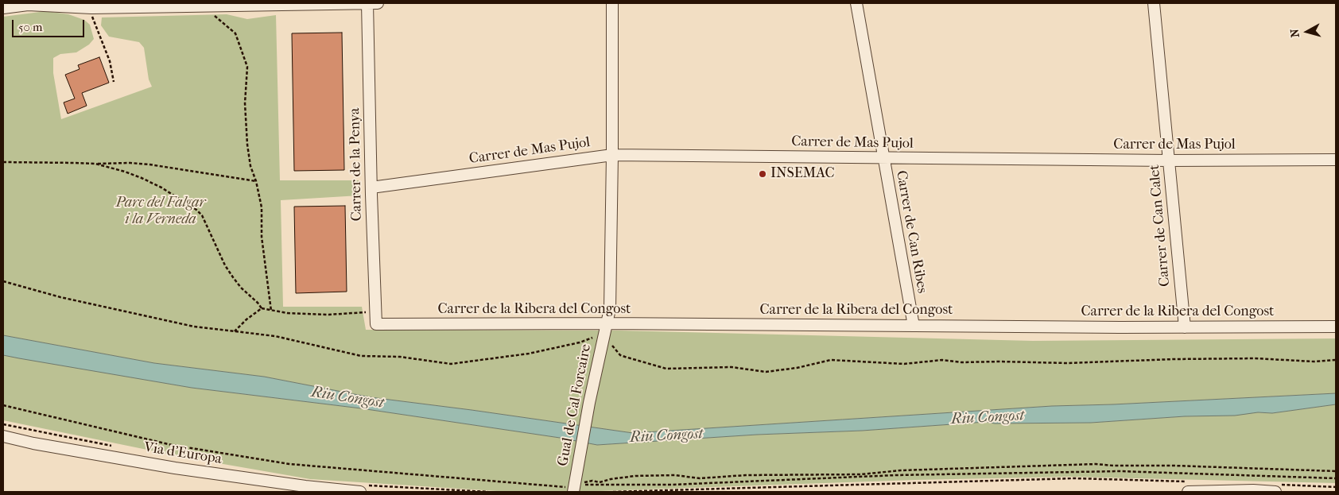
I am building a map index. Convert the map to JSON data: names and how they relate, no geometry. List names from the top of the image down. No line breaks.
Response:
{"streets":{"street":["Carrer de Mas Pujol","Carrer de la Penya","Carrer de Can Calet","Carrer de Can Ribes","Carrer de la Ribera del Congost","Gual de Cal Forcaire","Via d'Europa"]},"crossings":[["Carrer de Mas Pujol","Carrer de la Penya"],["Carrer de Mas Pujol","Carrer de Can Calet"],["Carrer de Mas Pujol","Carrer de Can Ribes"],["Carrer de Mas Pujol","Gual de Cal Forcaire"],["Carrer de la Penya","Carrer de la Ribera del Congost"],["Carrer de Can Calet","Carrer de la Ribera del Congost"],["Carrer de Can Ribes","Carrer de la Ribera del Congost"],["Carrer de la Ribera del Congost","Gual de Cal Forcaire"]],"water":["Riu Congost"],"parks":["Parc del Falgar i la Verneda"],"places":["INSEMAC"],"scale_bar":"50 m","north":"left"}
